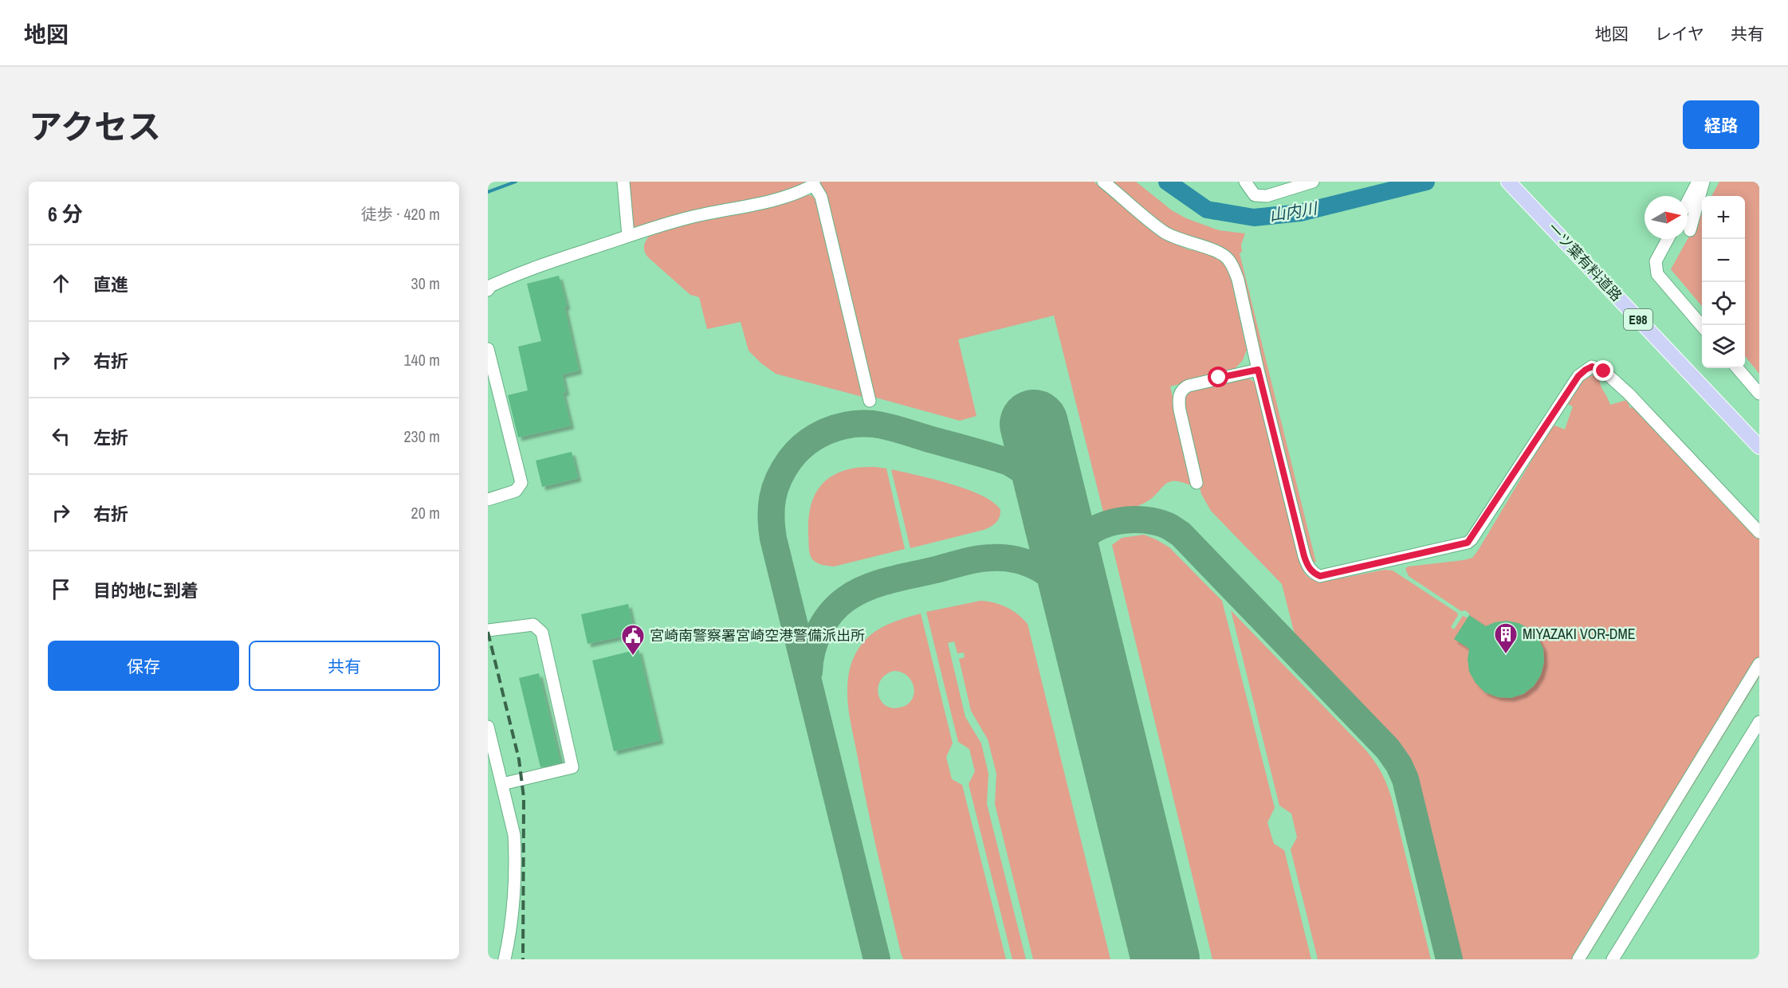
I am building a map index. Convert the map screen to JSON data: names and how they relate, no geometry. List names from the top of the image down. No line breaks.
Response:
{"streets":{"main road":["一ツ葉有料道路","E98"]},"water":["山内川"],"places":{"building":["MIYAZAKI VOR-DME"],"public building":["宮崎南警察署宮崎空港警備派出所"]},"north":"right","page":{"header":"地図","nav":["地図","レイヤ","共有"],"title":"アクセス","buttons":["経路",["保存","共有"]],"heading":["6 分","徒歩 · 420 m"],"map_buttons":["+","−"],"list":[["直進","30 m"],["右折","140 m"],["左折","230 m"],["右折","20 m"],"目的地に到着"]}}
